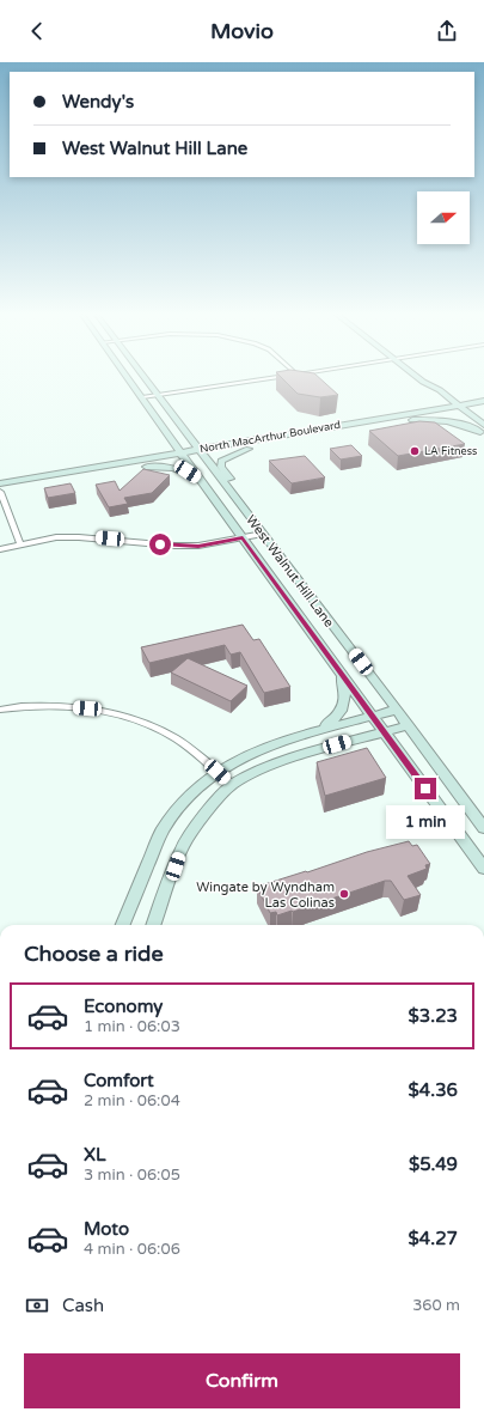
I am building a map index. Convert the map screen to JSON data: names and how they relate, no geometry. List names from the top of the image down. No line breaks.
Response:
{"streets":{"main road":["North MacArthur Boulevard","West Walnut Hill Lane"]},"crossings":[["North MacArthur Boulevard","West Walnut Hill Lane"]],"places":["LA Fitness","Wingate by Wyndham Las Colinas"],"north":"right","page":{"header":"Movio","banner":["Wendy's","West Walnut Hill Lane"],"bubble":"1 min","heading":"Choose a ride","list":[{"name":"Economy","note":"1 min · 06:03","value":"$3.23"},{"name":"Comfort","note":"2 min · 06:04","value":"$4.36"},{"name":"XL","note":"3 min · 06:05","value":"$5.49"},{"name":"Moto","note":"4 min · 06:06","value":"$4.27"}],"pay":["Cash","360 m"],"buttons":"Confirm"}}
